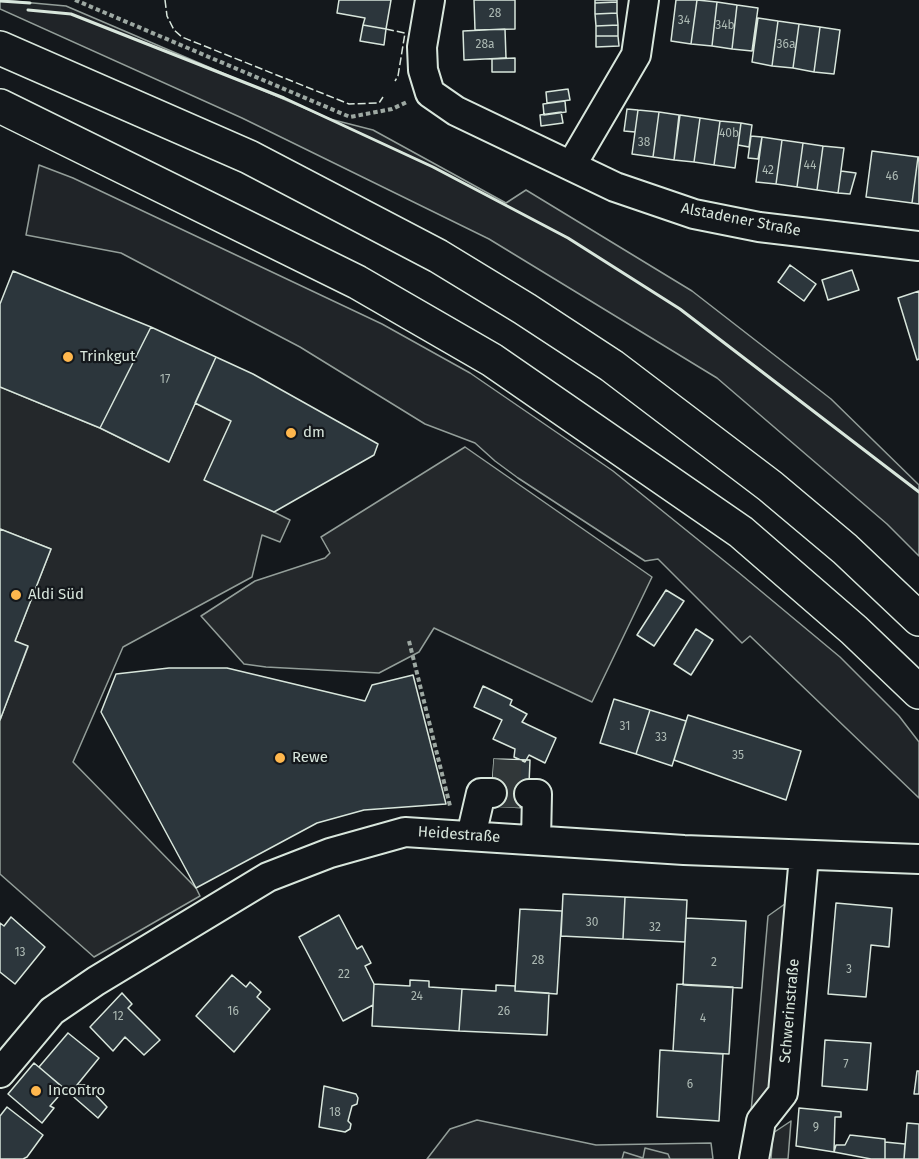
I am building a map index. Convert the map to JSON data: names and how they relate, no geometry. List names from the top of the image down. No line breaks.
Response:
{"streets":{"street":["Alstadener Straße","Heidestraße","Schwerinstraße"]},"crossings":[["Heidestraße","Schwerinstraße"]],"places":["Trinkgut","dm","Aldi Süd","Rewe","Incontro"],"house_numbers":["28","34","34b","28a","36a","40b","38","44","42","46","17","31","33","35","30","32","13","28","2","3","22","24","16","26","12","4","7","6","18","9"]}
